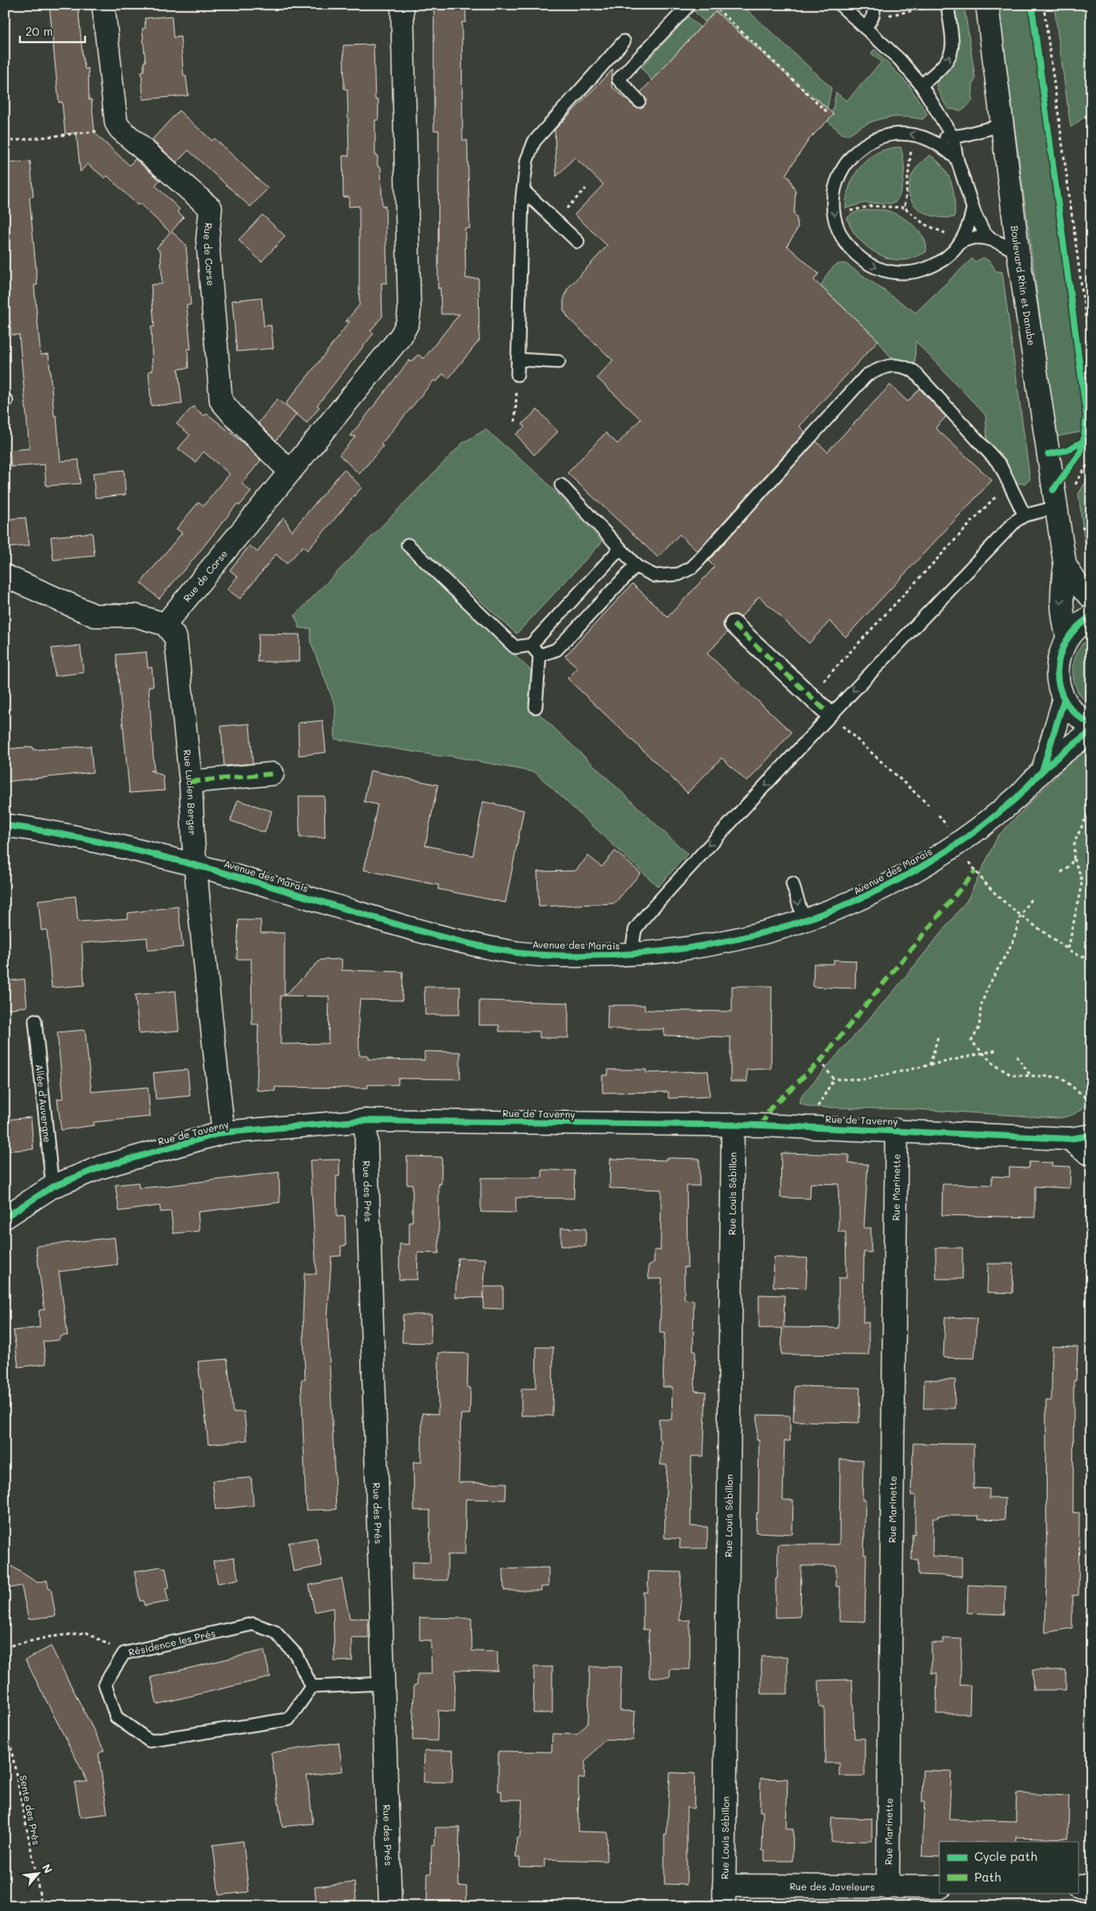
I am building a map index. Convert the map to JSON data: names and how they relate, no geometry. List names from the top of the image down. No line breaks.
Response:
{"streets":{"street":["Rue de Corse","Boulevard Rhin et Danube","Rue Lucien Berger","Avenue des Marais","Rue de Taverny","Rue Marinette","Rue des Prés","Rue Louis Sébillon","Rue des Javeleurs"],"lane":["Allée d'Auvergne","Résidence les Prés"],"path":["Sente des Prés"]},"crossings":[["Rue de Corse","Rue Lucien Berger"],["Rue Lucien Berger","Avenue des Marais"],["Rue Lucien Berger","Rue de Taverny"],["Allée d'Auvergne","Rue de Taverny"],["Rue de Taverny","Rue Marinette"],["Rue de Taverny","Rue des Prés"],["Rue de Taverny","Rue Louis Sébillon"],["Rue Marinette","Rue des Javeleurs"],["Rue Louis Sébillon","Rue des Javeleurs"]],"legend":["Cycle path","Path"],"scale_bar":"20 m","north":"top right"}
